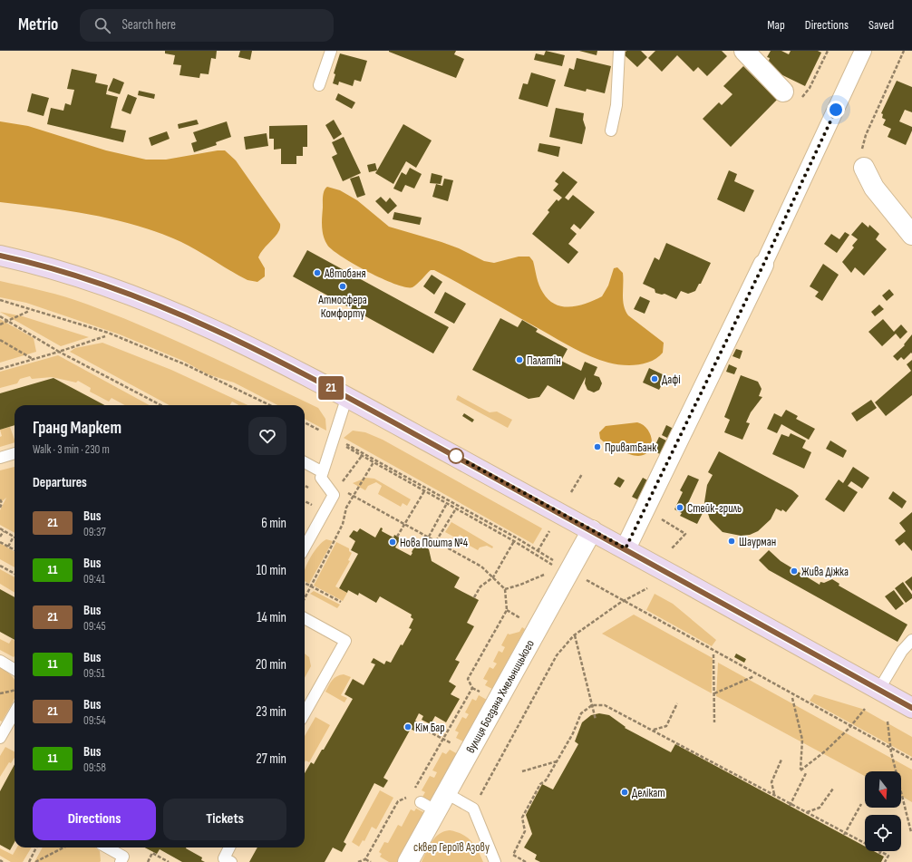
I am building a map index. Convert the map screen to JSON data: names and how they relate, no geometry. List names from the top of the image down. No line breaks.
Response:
{"streets":{"street":["вулиця Богдана Хмельницького"]},"parks":["сквер Героїв Азову"],"places":["Автобаня","Атмосфера Комфорту","Палатін","Дафі","ПриватБанк","Стейк-гриль","Шаурман","Нова Пошта №4","Жива Діжка","Кім Бар","Делікат"],"lines":["bus line 21"],"north":"bottom","page":{"header":"Metrio","search":"Search here","nav":["Map","Directions","Saved"],"on_map":"21","heading":[["Гранд Маркет","Walk · 3 min · 230 m"],"Departures"],"list":[{"mark":"21","name":"Bus","note":"09:37","value":"6 min"},{"mark":"11","name":"Bus","note":"09:41","value":"10 min"},{"mark":"21","name":"Bus","note":"09:45","value":"14 min"},{"mark":"11","name":"Bus","note":"09:51","value":"20 min"},{"mark":"21","name":"Bus","note":"09:54","value":"23 min"},{"mark":"11","name":"Bus","note":"09:58","value":"27 min"}],"buttons":["Directions","Tickets"]}}
